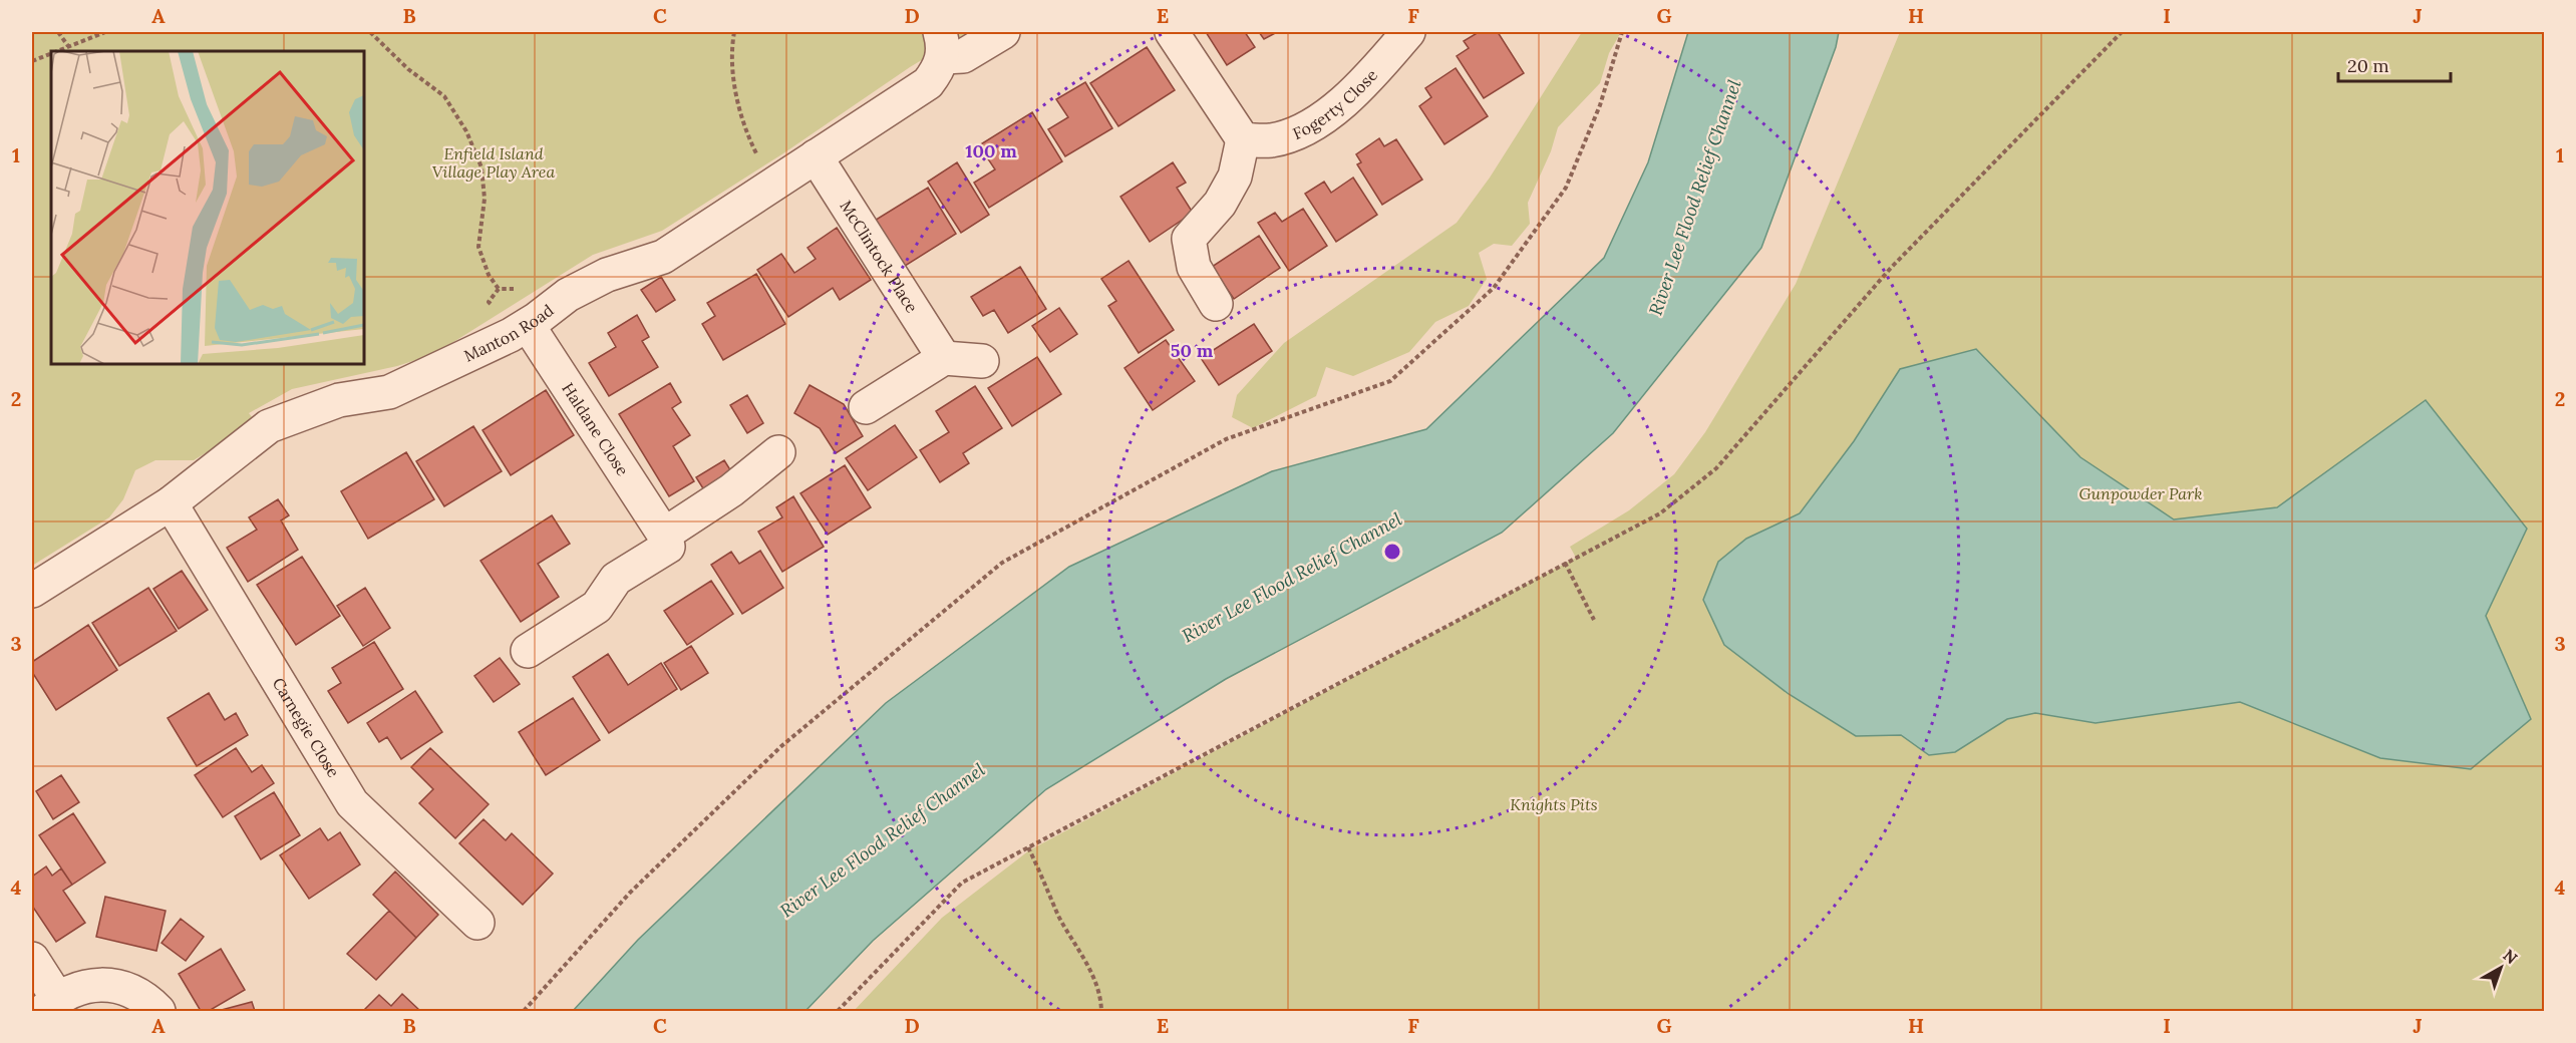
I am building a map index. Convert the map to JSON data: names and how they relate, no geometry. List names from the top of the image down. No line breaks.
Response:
{"streets":{"street":["Fogerty Close","McClintock Place","Manton Road","Haldane Close","Carnegie Close"]},"crossings":[["McClintock Place","Manton Road"],["Manton Road","Haldane Close"],["Manton Road","Carnegie Close"]],"water":["River Lee Flood Relief Channel"],"parks":["Enfield Island Village Play Area","Gunpowder Park","Knights Pits"],"scale_bar":"20 m","north":"top right","grid":{"columns":["A","B","C","D","E","F","G","H","I","J"],"rows":["1","2","3","4"]},"rings":["100 m","50 m"]}
